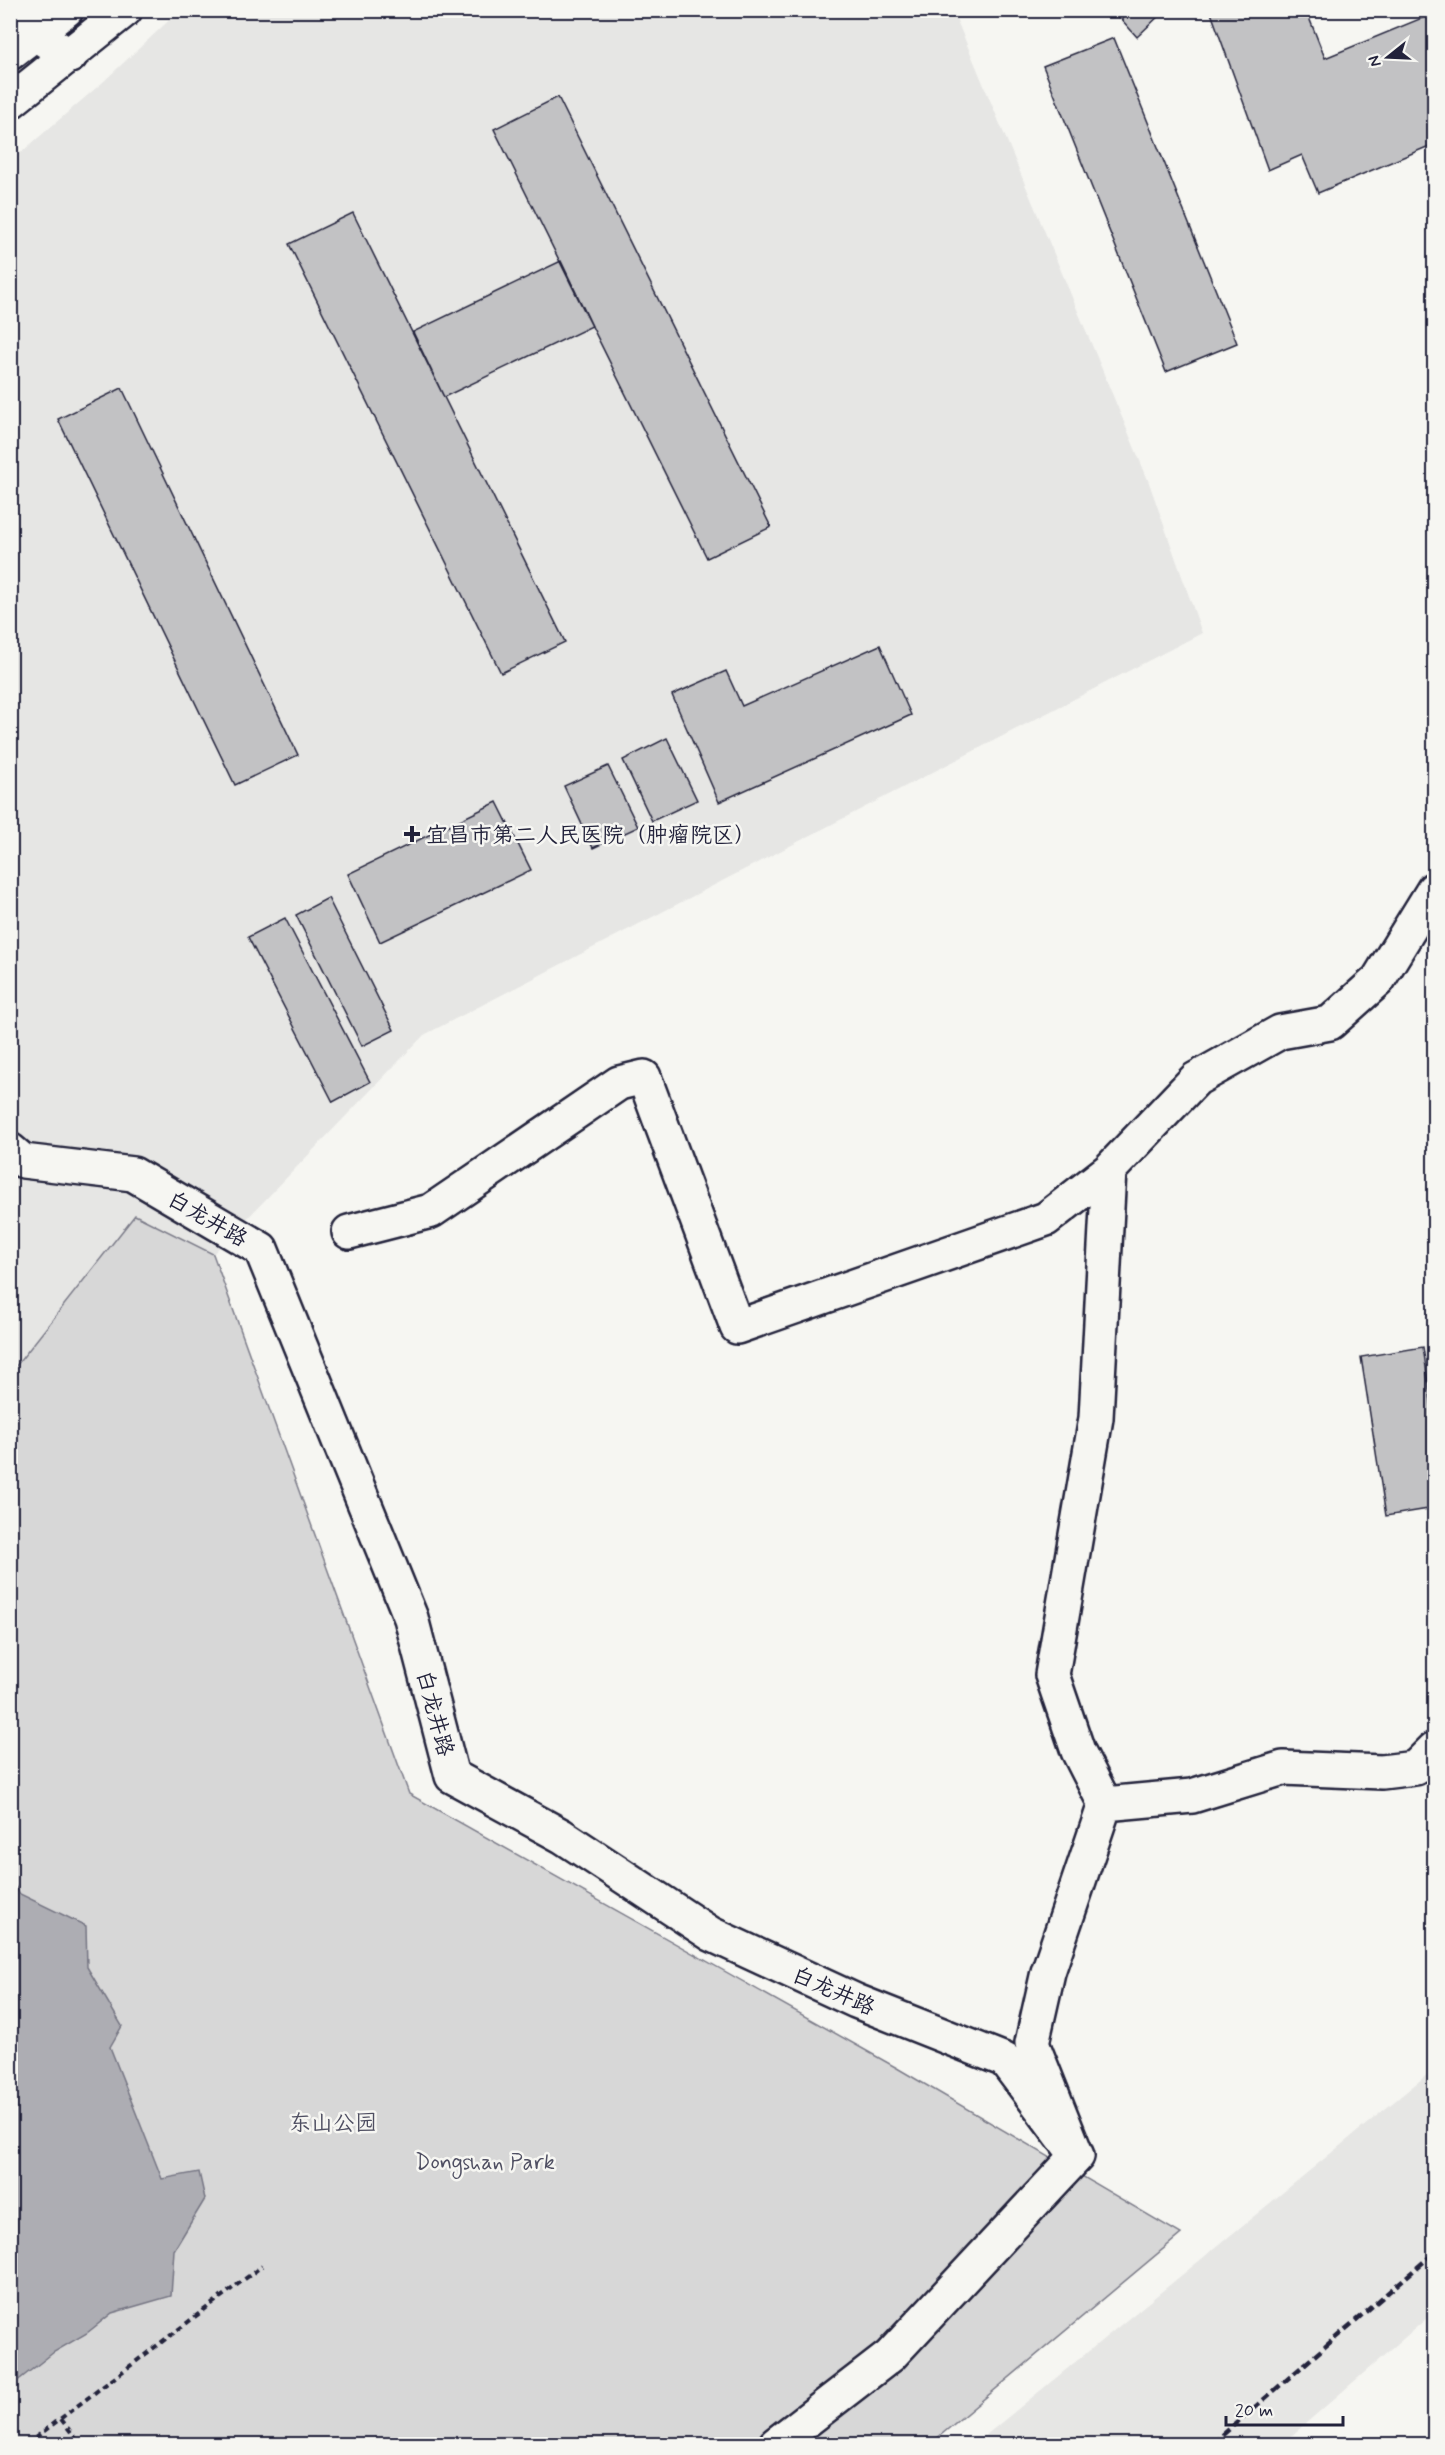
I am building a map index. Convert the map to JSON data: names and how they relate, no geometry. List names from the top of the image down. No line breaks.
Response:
{"streets":{"street":["白龙井路"]},"parks":["东山公园","Dongshan Park"],"places":{"health":["宜昌市第二人民医院（肿瘤院区）"]},"scale_bar":"20 m","north":"left"}
